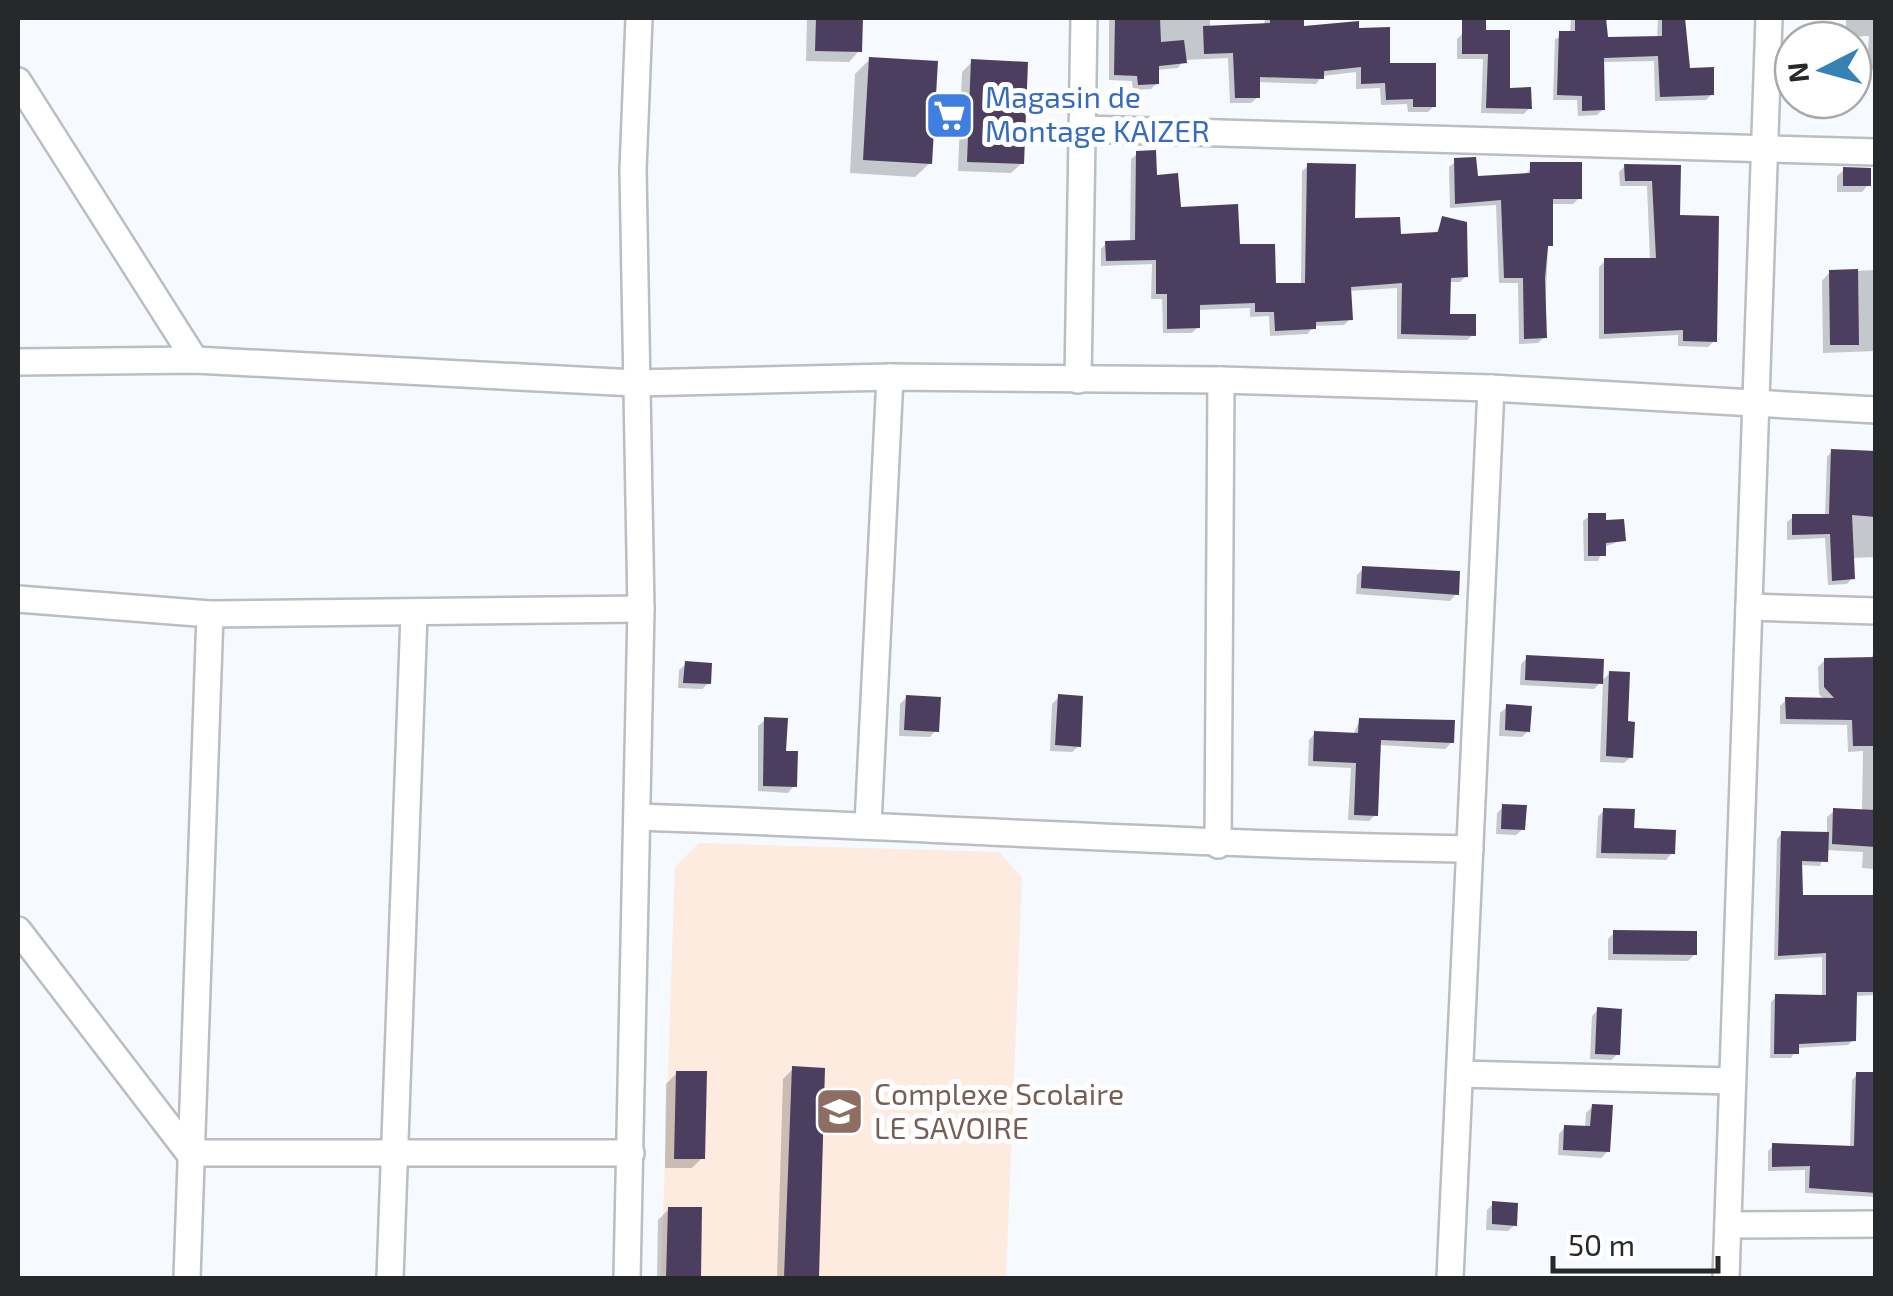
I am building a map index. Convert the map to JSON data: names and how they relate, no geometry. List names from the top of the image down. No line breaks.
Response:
{"places":{"supermarket":["Magasin de Montage KAIZER"],"school or university":["Complexe Scolaire LE SAVOIRE"]},"scale_bar":"50 m","north":"left"}
